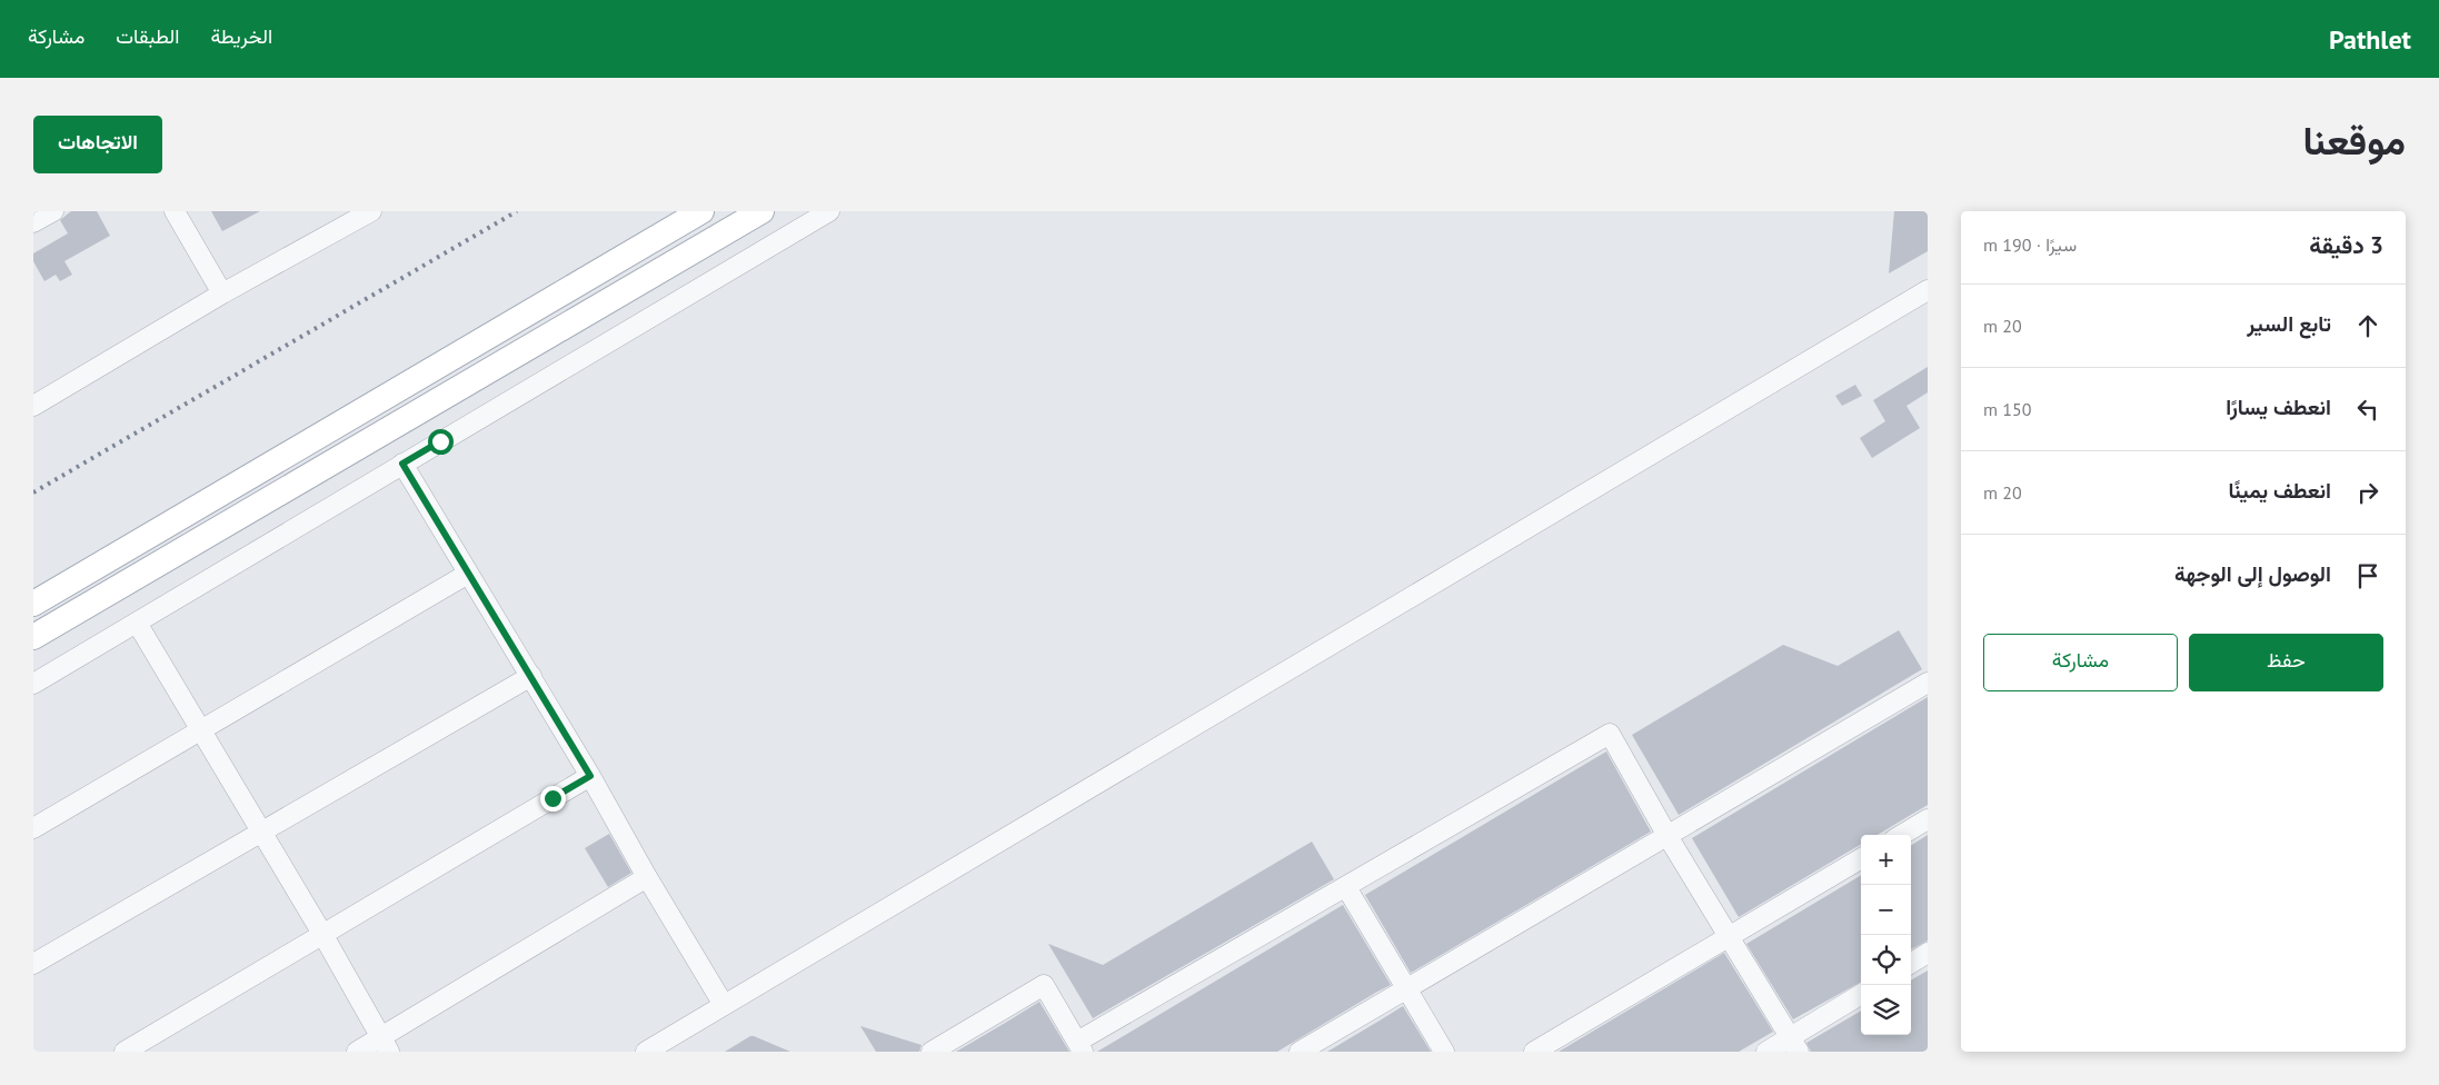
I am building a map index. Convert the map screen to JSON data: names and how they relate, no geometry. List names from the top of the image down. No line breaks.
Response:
{"page":{"header":"Pathlet","nav":["الخريطة","الطبقات","مشاركة"],"title":"موقعنا","buttons":["الاتجاهات",["حفظ","مشاركة"]],"heading":["3 دقيقة","سيرًا · 190 m"],"list":[["تابع السير","20 m"],["انعطف يسارًا","150 m"],["انعطف يمينًا","20 m"],"الوصول إلى الوجهة"],"map_buttons":["+","−"]}}
